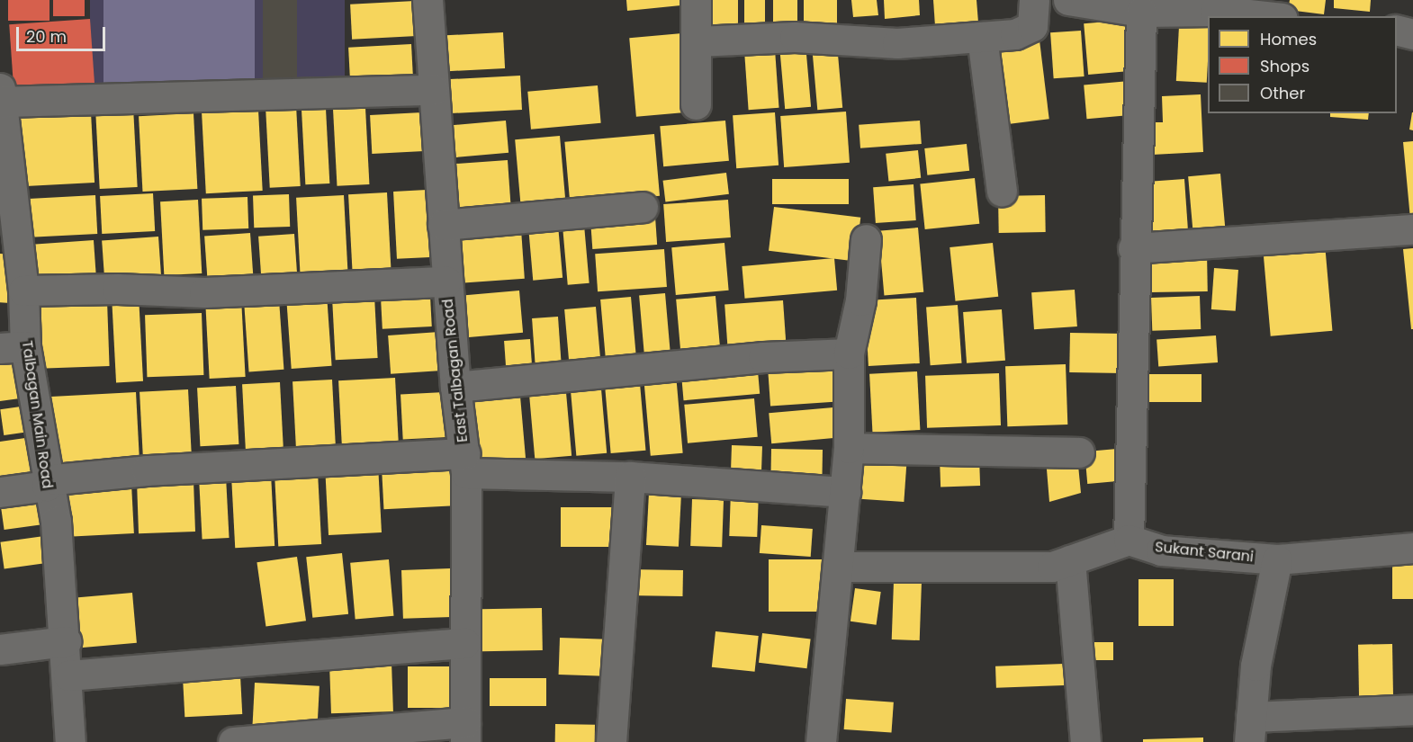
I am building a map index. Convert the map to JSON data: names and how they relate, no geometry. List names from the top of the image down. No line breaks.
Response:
{"streets":{"street":["East Talbagan Road","Talbagan Main Road","Sukant Sarani"]},"legend":["Homes","Shops","Other"],"scale_bar":"20 m"}
